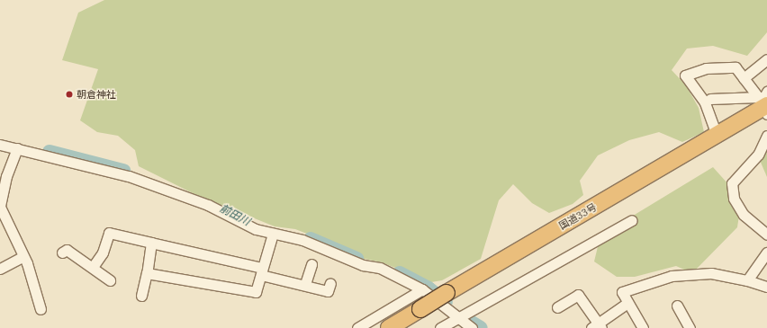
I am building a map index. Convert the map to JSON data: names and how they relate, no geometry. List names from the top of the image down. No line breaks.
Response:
{"streets":{"highway":["国道33号"]},"water":["前田川"],"places":["朝倉神社"]}
